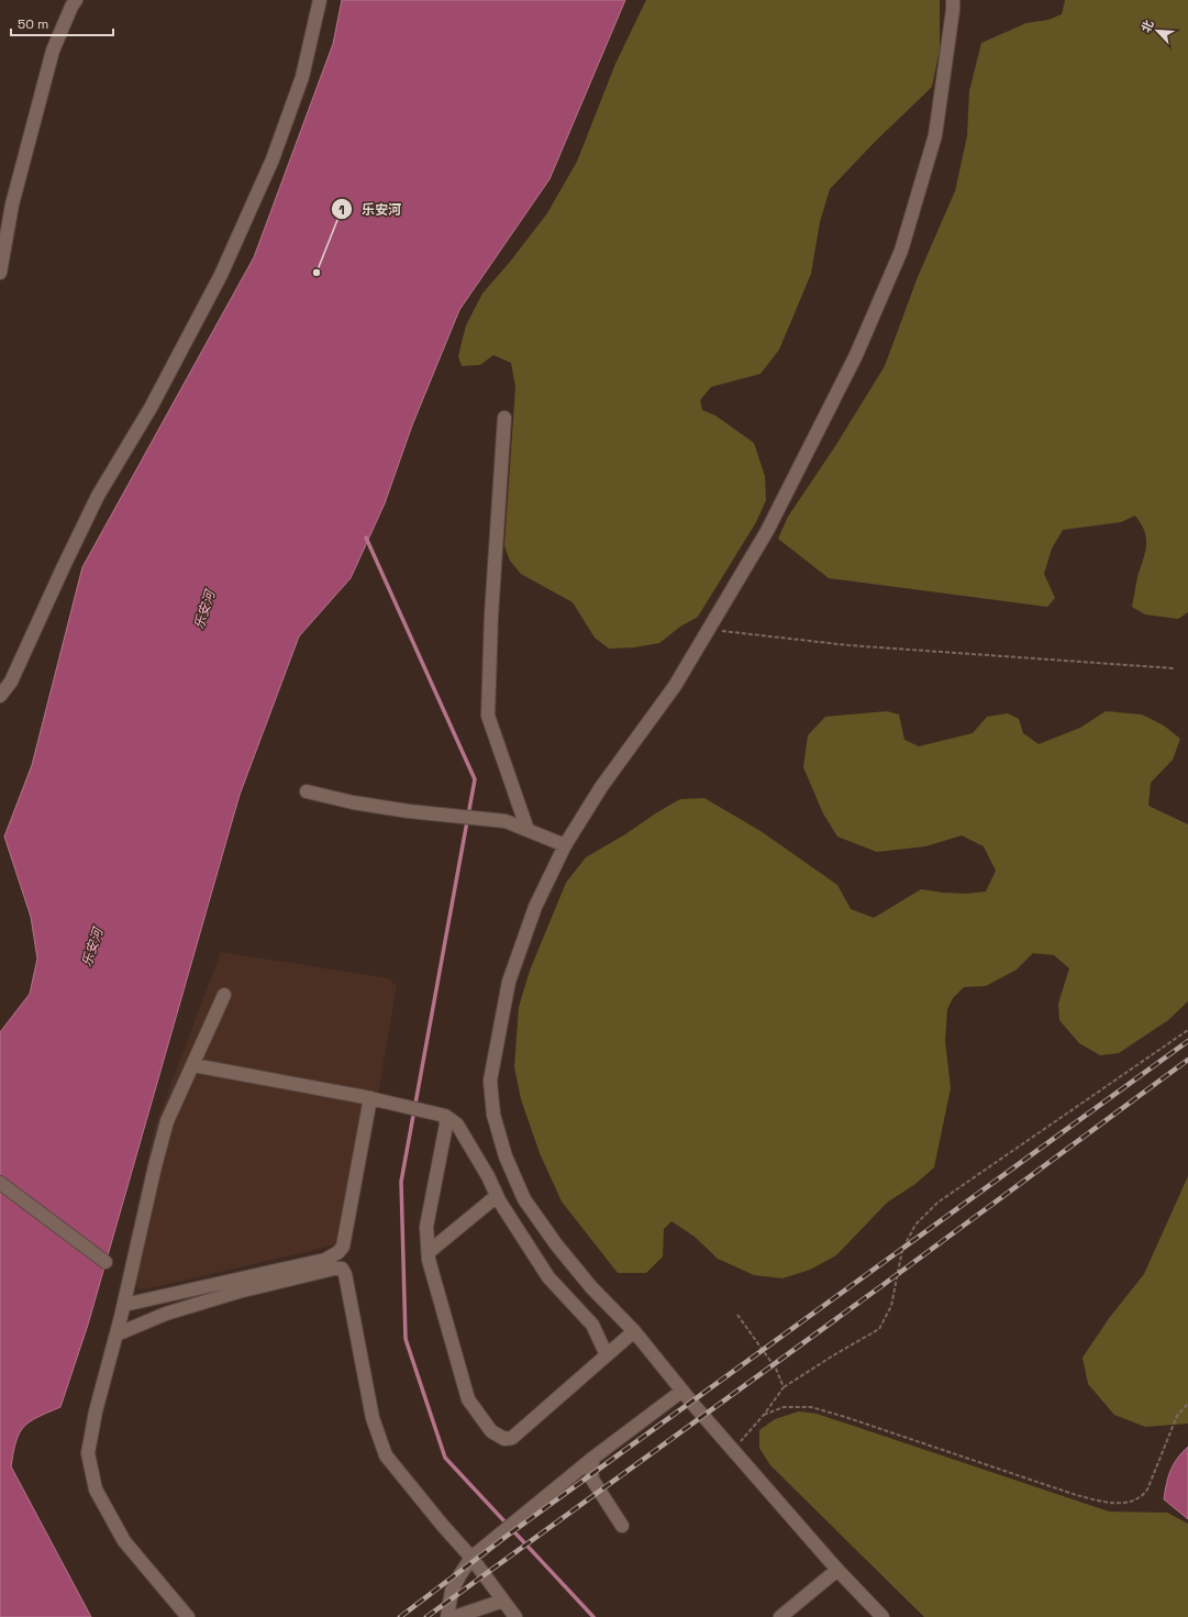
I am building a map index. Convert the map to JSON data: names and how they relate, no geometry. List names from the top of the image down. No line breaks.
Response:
{"water":["乐安河"],"places":["乐安河"],"scale_bar":"50 m","north":"top left"}
